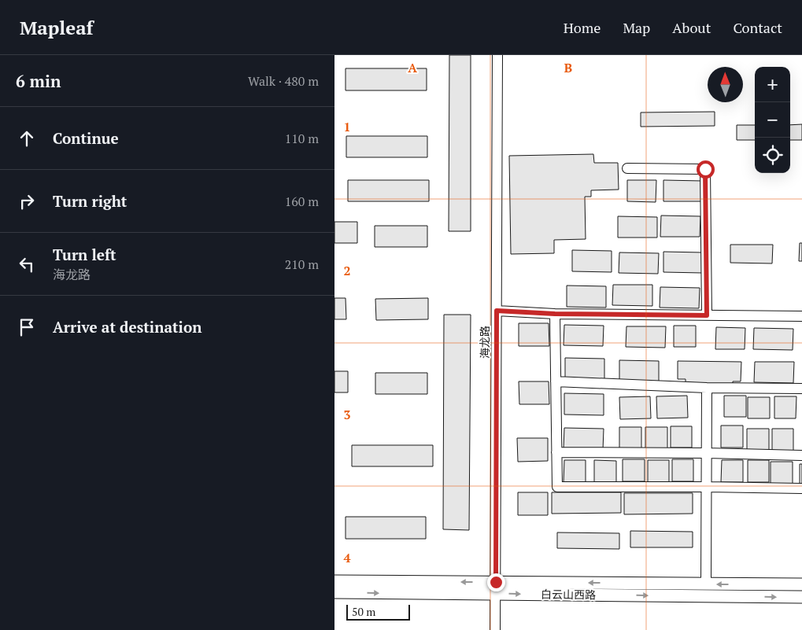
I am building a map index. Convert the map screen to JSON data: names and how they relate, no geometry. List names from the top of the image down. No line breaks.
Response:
{"streets":{"main road":["白云山西路"],"street":["海龙路"]},"crossings":[["海龙路","白云山西路"]],"scale_bar":"50 m","north":"top","page":{"header":"Mapleaf","nav":["Home","Map","About","Contact"],"heading":["6 min","Walk · 480 m"],"map_buttons":["+","−"],"list":[["Continue","110 m"],["Turn right","160 m"],["Turn left","海龙路","210 m"],"Arrive at destination"],"scale":"50 m"},"grid":{"columns":["A","B"],"rows":["1","2","3","4"]}}
